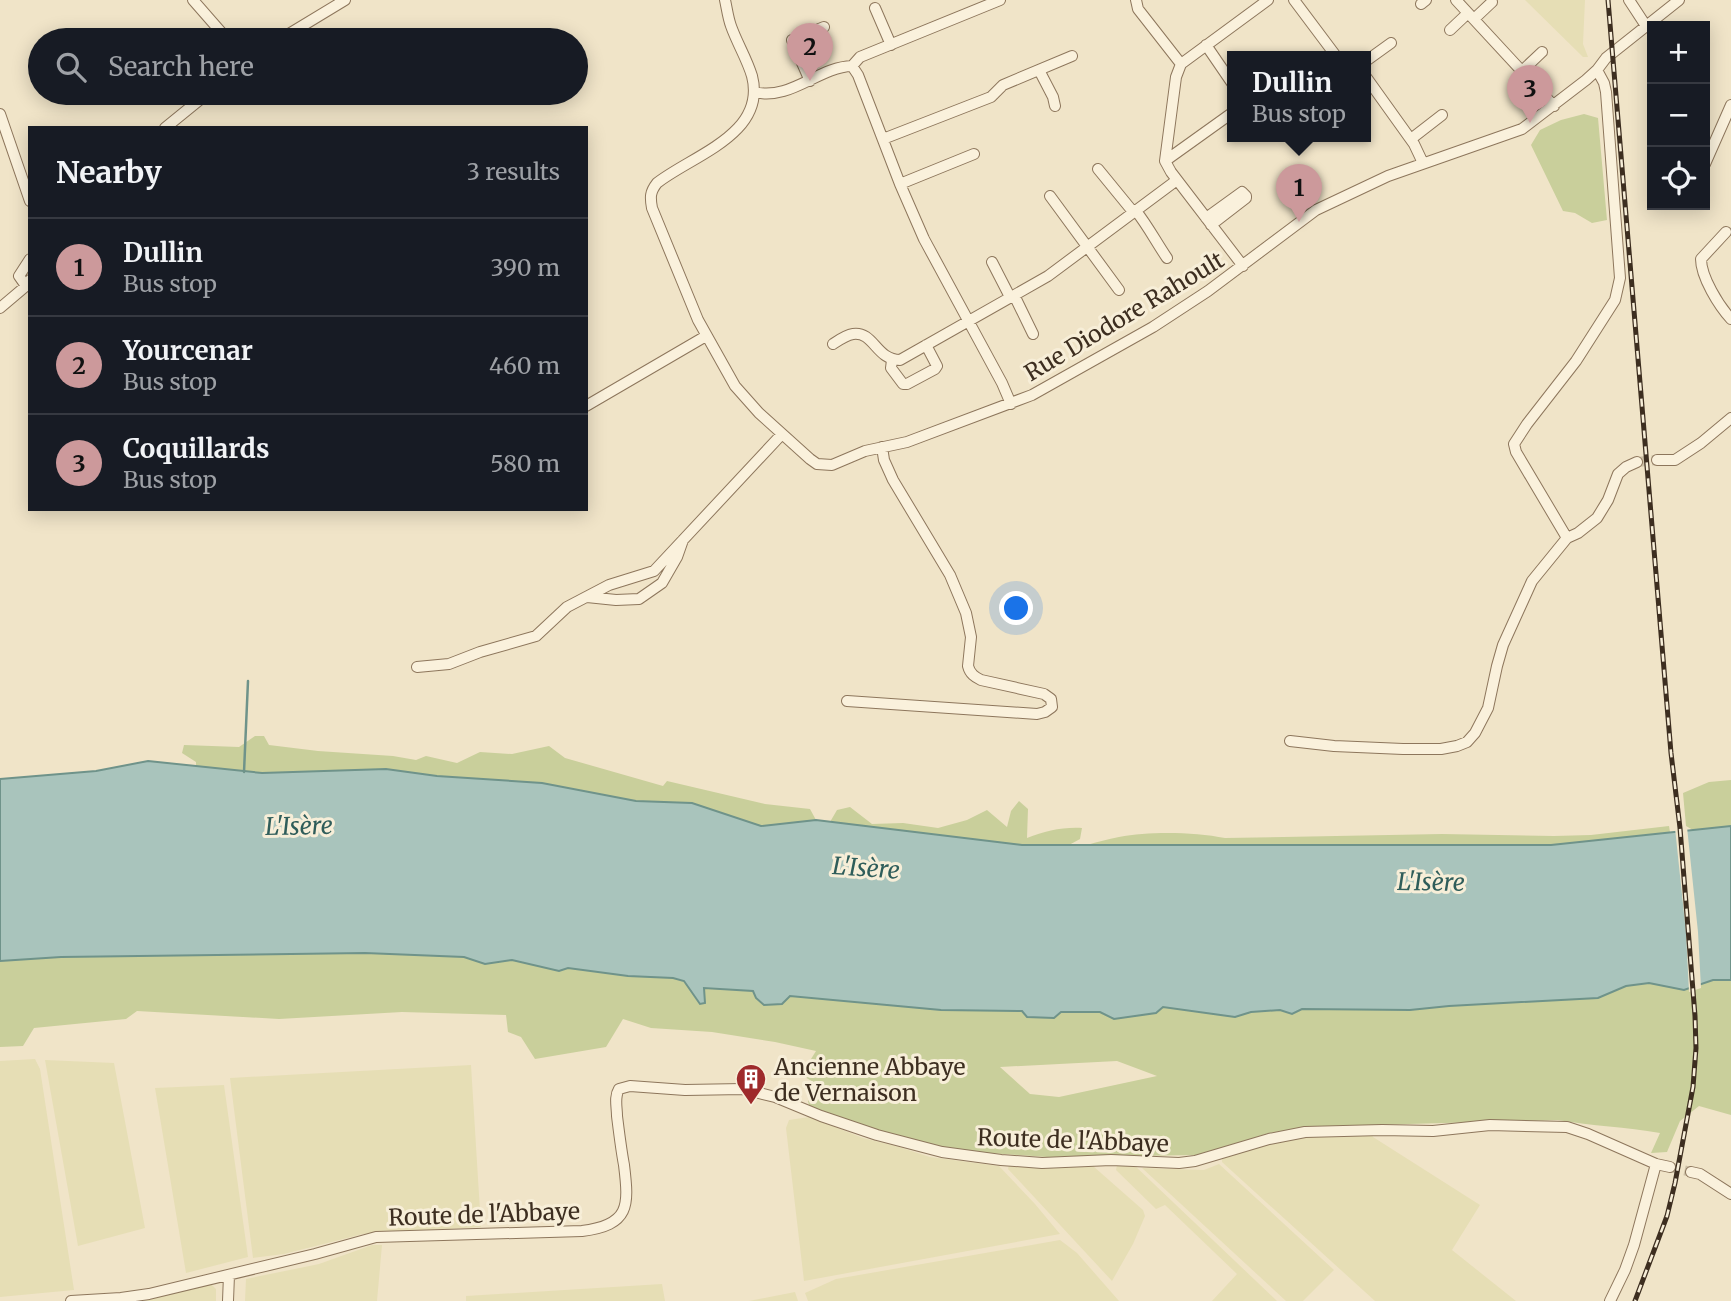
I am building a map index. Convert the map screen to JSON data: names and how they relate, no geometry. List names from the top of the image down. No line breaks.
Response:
{"streets":{"street":["Rue Diodore Rahoult","Route de l'Abbaye"]},"water":["L'Isère"],"places":{"building":["Ancienne Abbaye de Vernaison"]},"page":{"map_buttons":["+","−"],"pins":["2","3","1"],"search":"Search here","popup":["Dullin","Bus stop"],"heading":["Nearby","3 results"],"list":[{"mark":"1","name":"Dullin","note":"Bus stop","value":"390 m"},{"mark":"2","name":"Yourcenar","note":"Bus stop","value":"460 m"},{"mark":"3","name":"Coquillards","note":"Bus stop","value":"580 m"}]}}
